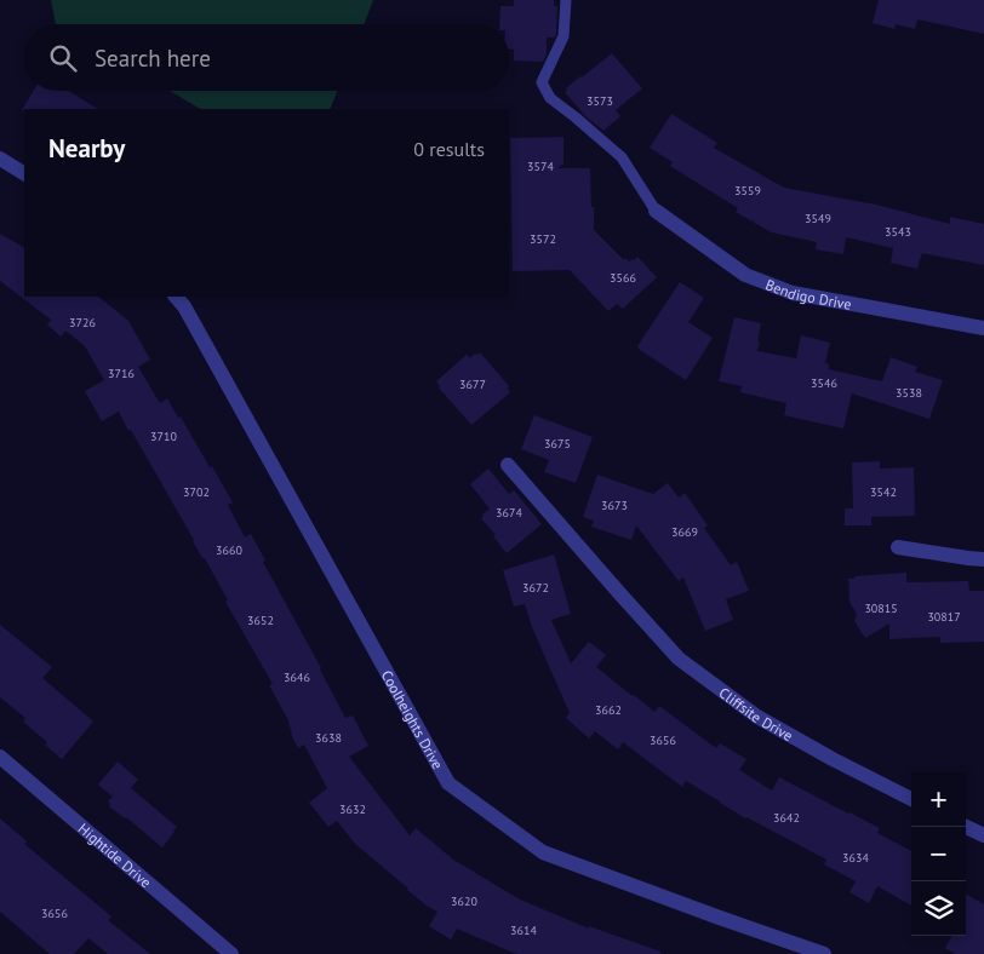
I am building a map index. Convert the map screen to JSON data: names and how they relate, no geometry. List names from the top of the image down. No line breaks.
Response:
{"streets":{"street":["Bendigo Drive","Cliffsite Drive","Coolheights Drive","Hightide Drive"]},"house_numbers":["3573","3574","3559","3549","3543","3572","3566","3726","3716","3546","3677","3538","3710","3675","3702","3542","3673","3674","3669","3660","3672","30815","30817","3652","3646","3662","3638","3656","3632","3642","3634","3620","3656","3614"],"page":{"search":"Search here","heading":["Nearby","0 results"],"map_buttons":["+","−"]}}
